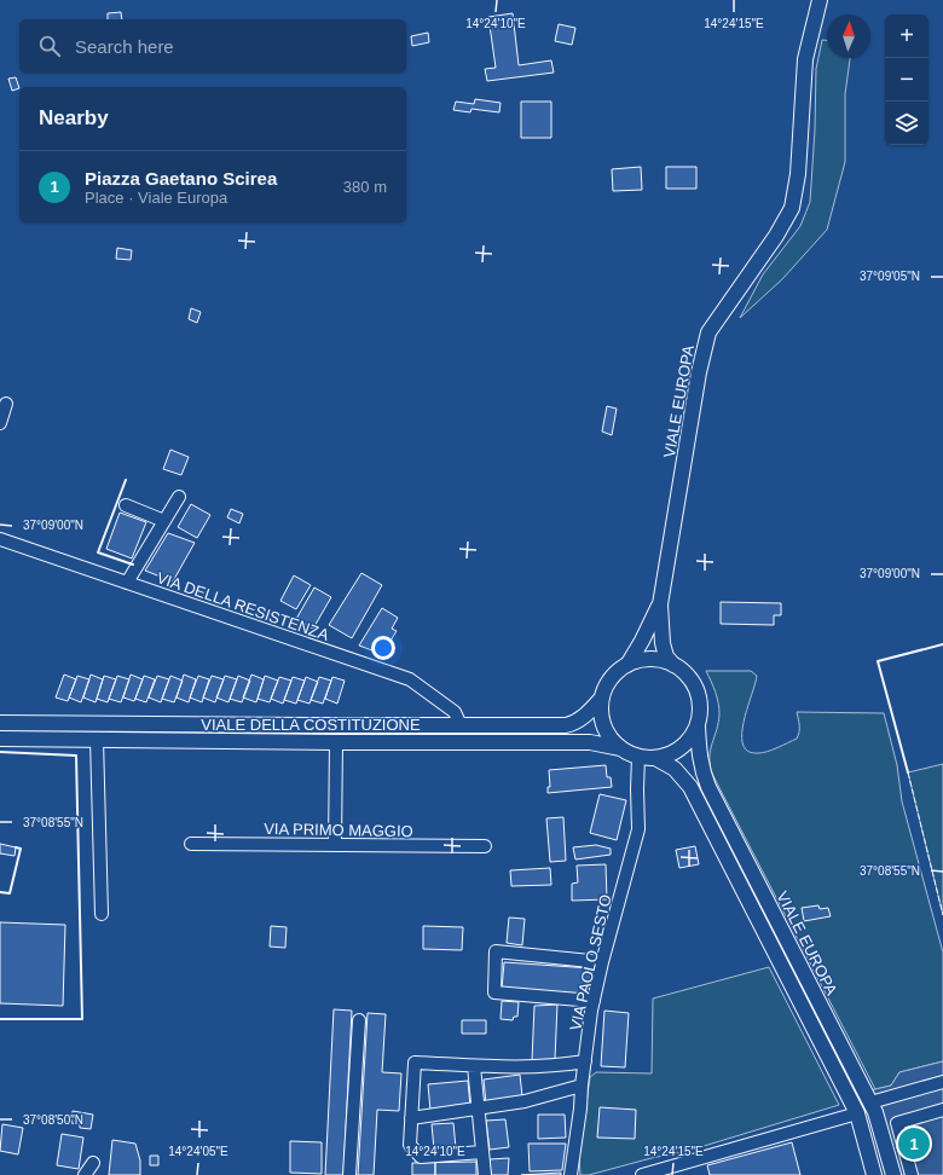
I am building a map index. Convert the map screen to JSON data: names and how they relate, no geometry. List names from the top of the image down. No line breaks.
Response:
{"streets":{"street":["VIALE EUROPA","VIA DELLA RESISTENZA","VIALE DELLA COSTITUZIONE","VIA PRIMO MAGGIO","VIA PAOLO SESTO"]},"crossings":[["VIALE EUROPA","VIALE DELLA COSTITUZIONE"],["VIALE EUROPA","VIA PAOLO SESTO"],["VIA DELLA RESISTENZA","VIALE DELLA COSTITUZIONE"],["VIALE DELLA COSTITUZIONE","VIA PAOLO SESTO"]],"north":"top","page":{"map_buttons":["+","−"],"search":"Search here","heading":"Nearby","list":[{"mark":"1","name":"Piazza Gaetano Scirea","note":"Place · Viale Europa","value":"380 m"}],"pins":"1"},"coordinates":["14°24'10\"E","14°24'15\"E","37°09'05\"N","37°09'00\"N","37°08'55\"N","37°08'50\"N","14°24'05\"E"]}
